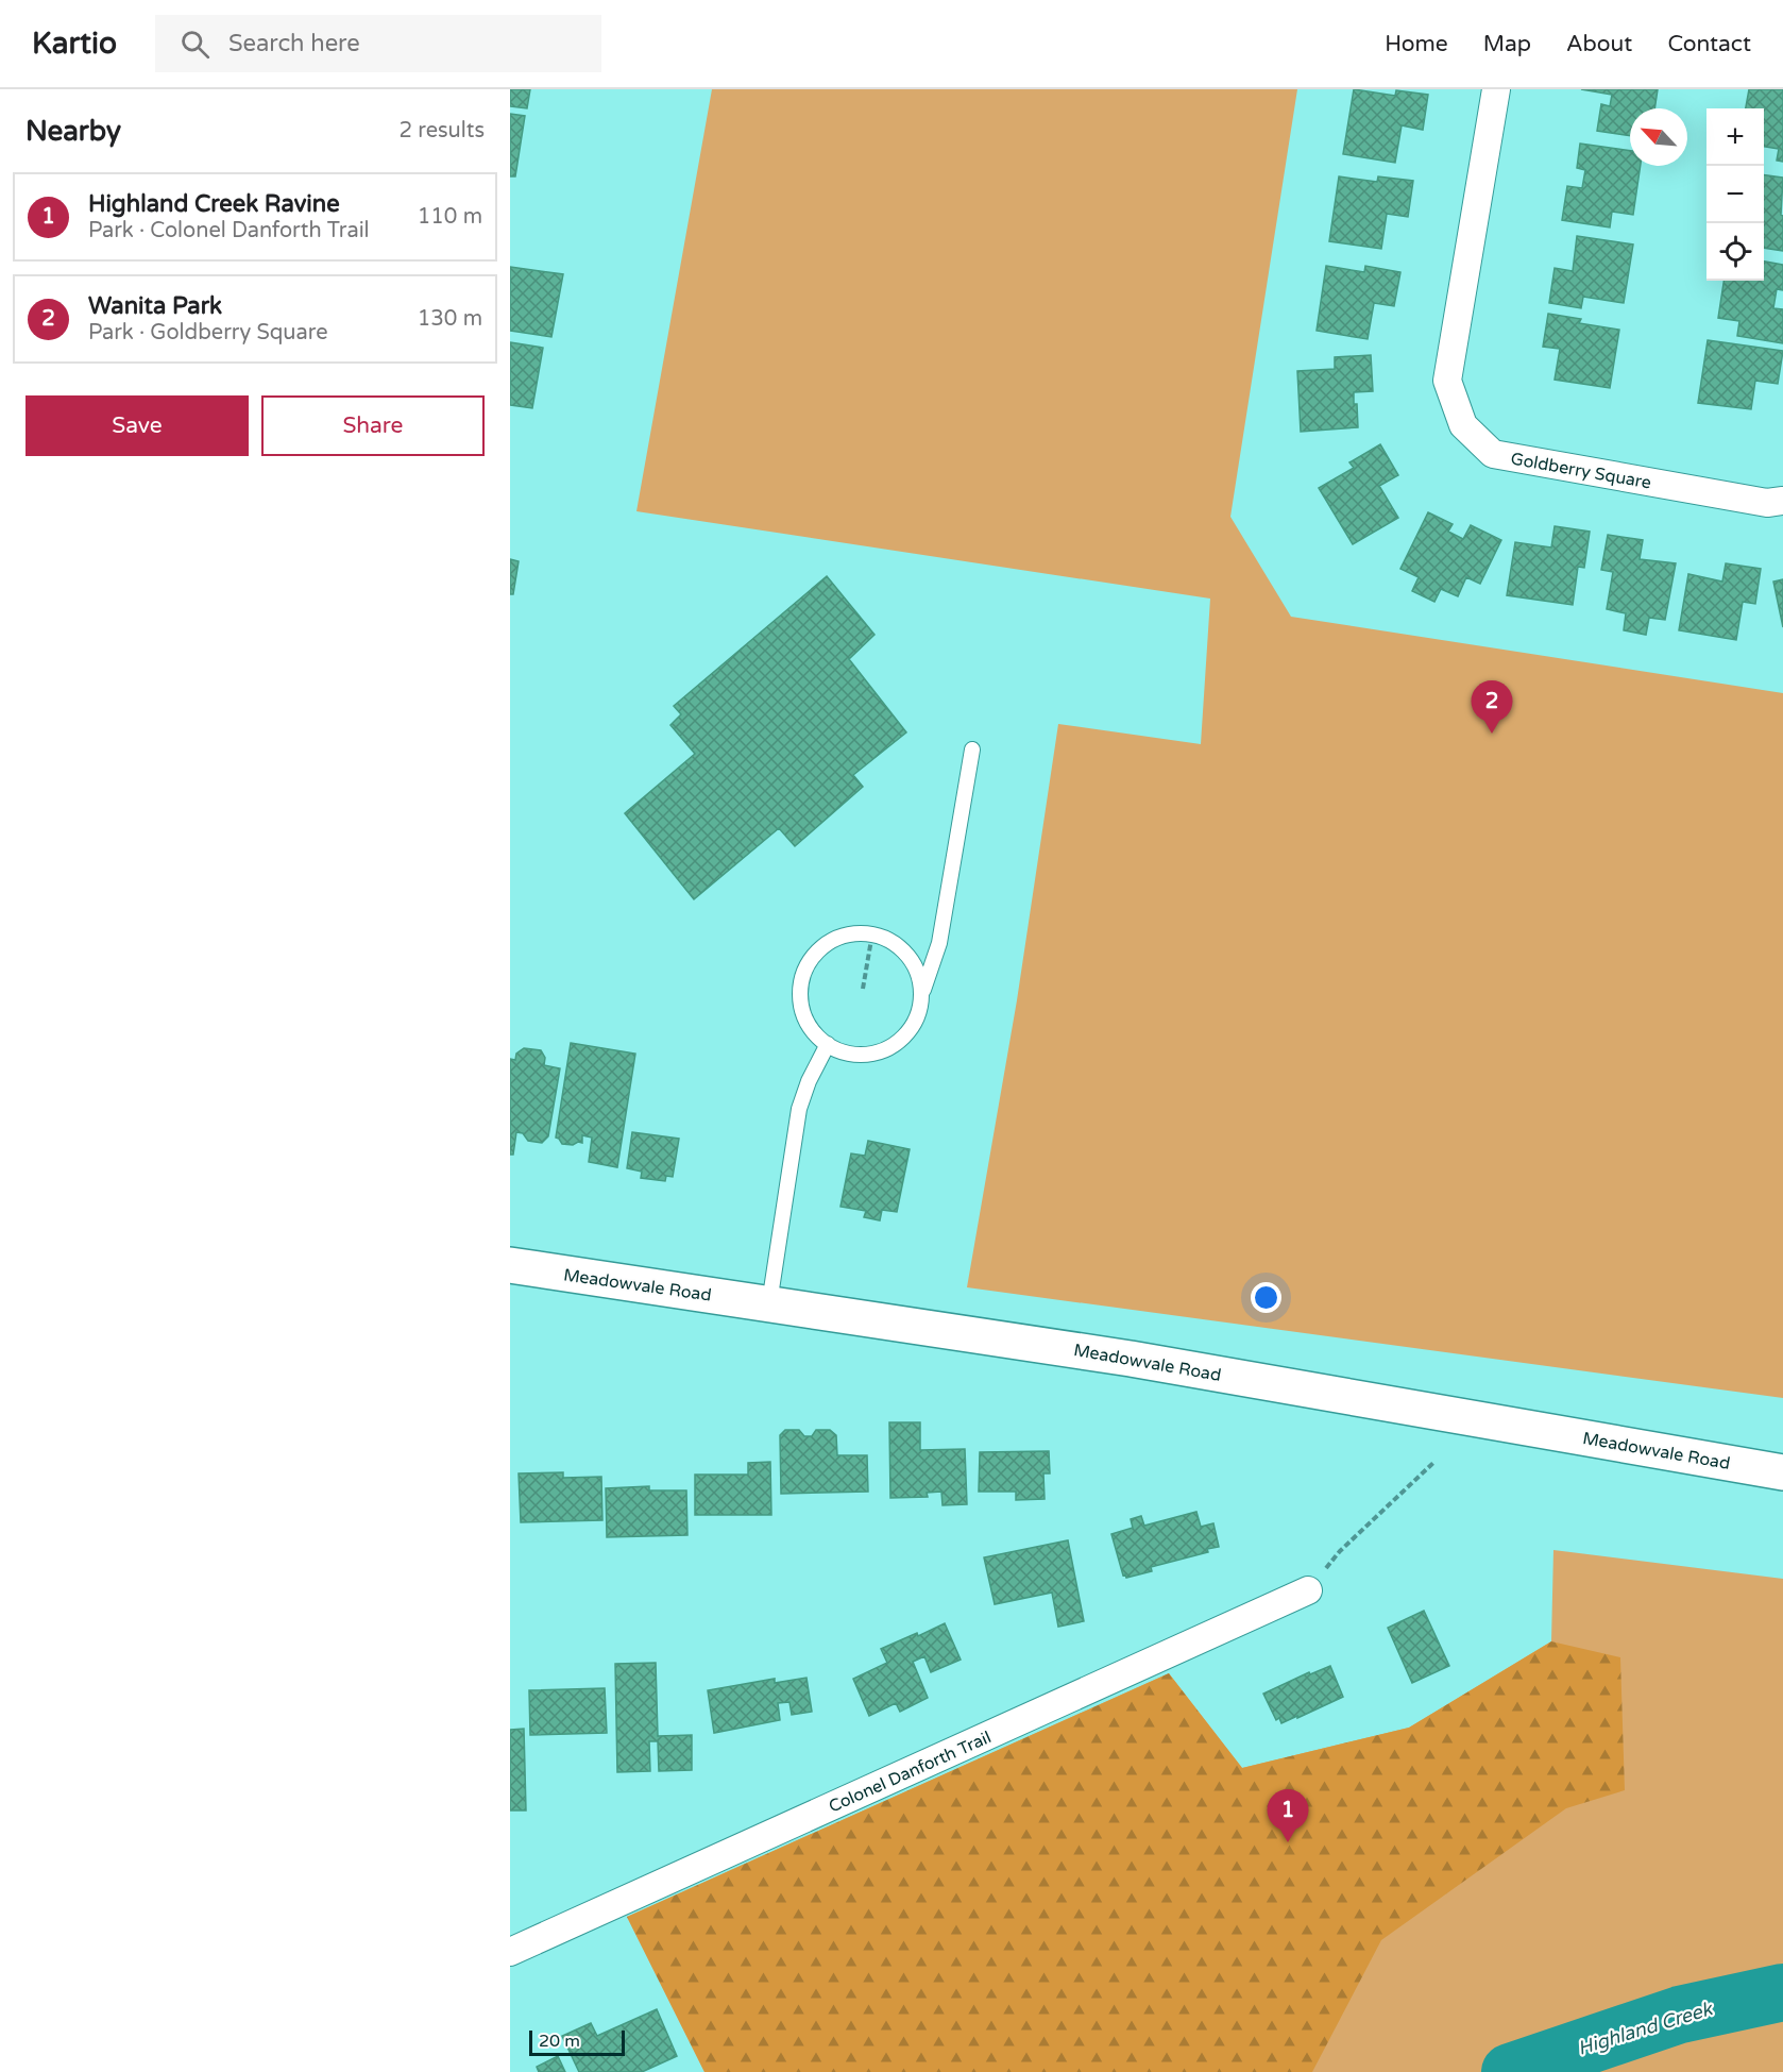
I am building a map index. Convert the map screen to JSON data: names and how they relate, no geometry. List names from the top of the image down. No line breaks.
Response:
{"streets":{"street":["Goldberry Square","Meadowvale Road","Colonel Danforth Trail"]},"water":["Highland Creek"],"scale_bar":"20 m","north":"top left","page":{"header":"Kartio","search":"Search here","nav":["Home","Map","About","Contact"],"heading":["Nearby","2 results"],"map_buttons":["+","−"],"list":[{"mark":"1","name":"Highland Creek Ravine","note":"Park · Colonel Danforth Trail","value":"110 m"},{"mark":"2","name":"Wanita Park","note":"Park · Goldberry Square","value":"130 m"}],"buttons":["Save","Share"],"pins":["2","1"],"scale":"20 m"}}
